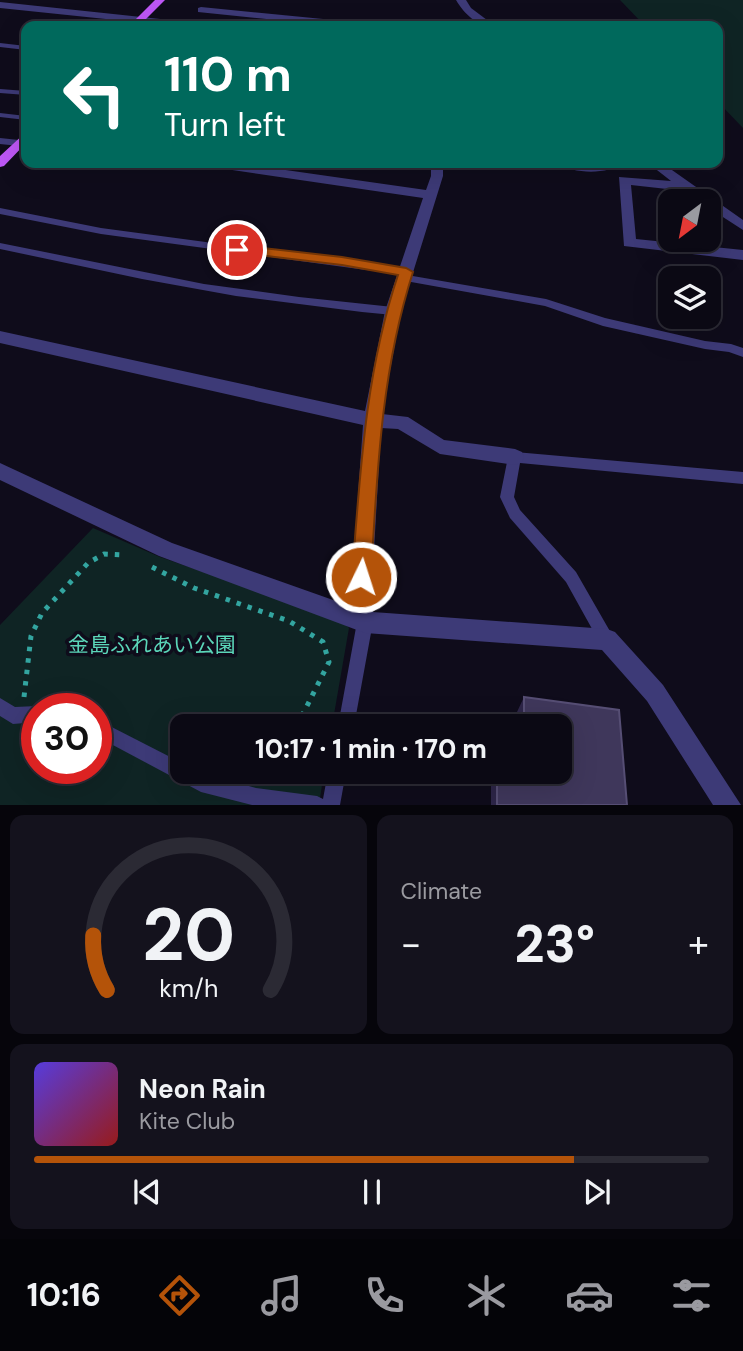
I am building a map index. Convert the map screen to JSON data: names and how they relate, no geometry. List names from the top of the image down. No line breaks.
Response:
{"parks":["金島ふれあい公園"],"north":"bottom left","page":{"turn":["110 m","Turn left"],"limit":"30","trip":"10:17 · 1 min · 170 m","tile":"Climate","heat":["−","23°","+"],"song":["Neon Rain","Kite Club"],"tabs":"10:16","gauge":["20","km/h"]}}
